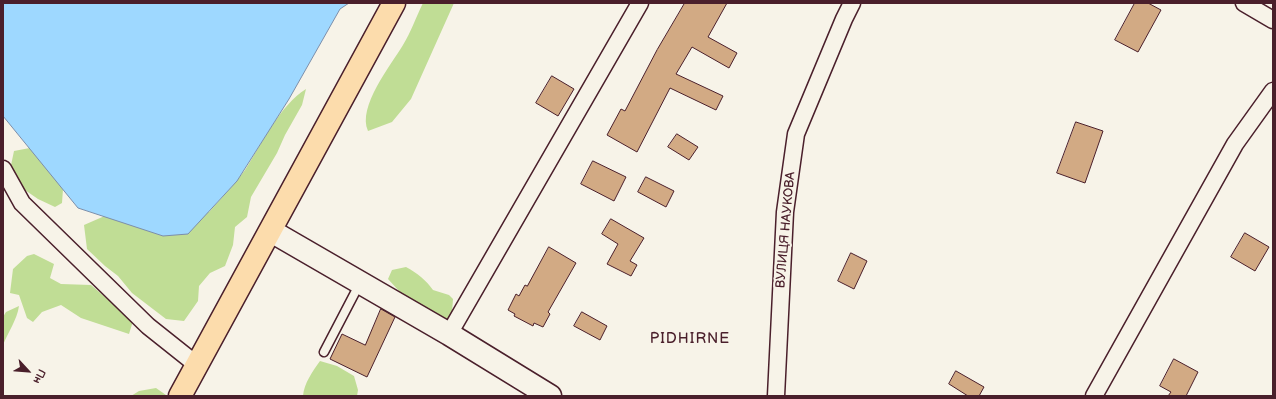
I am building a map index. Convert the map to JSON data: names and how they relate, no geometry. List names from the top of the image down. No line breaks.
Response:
{"streets":{"street":["ВУЛИЦЯ НАУКОВА"]},"districts":["PIDHIRNE"],"north":"bottom right"}
